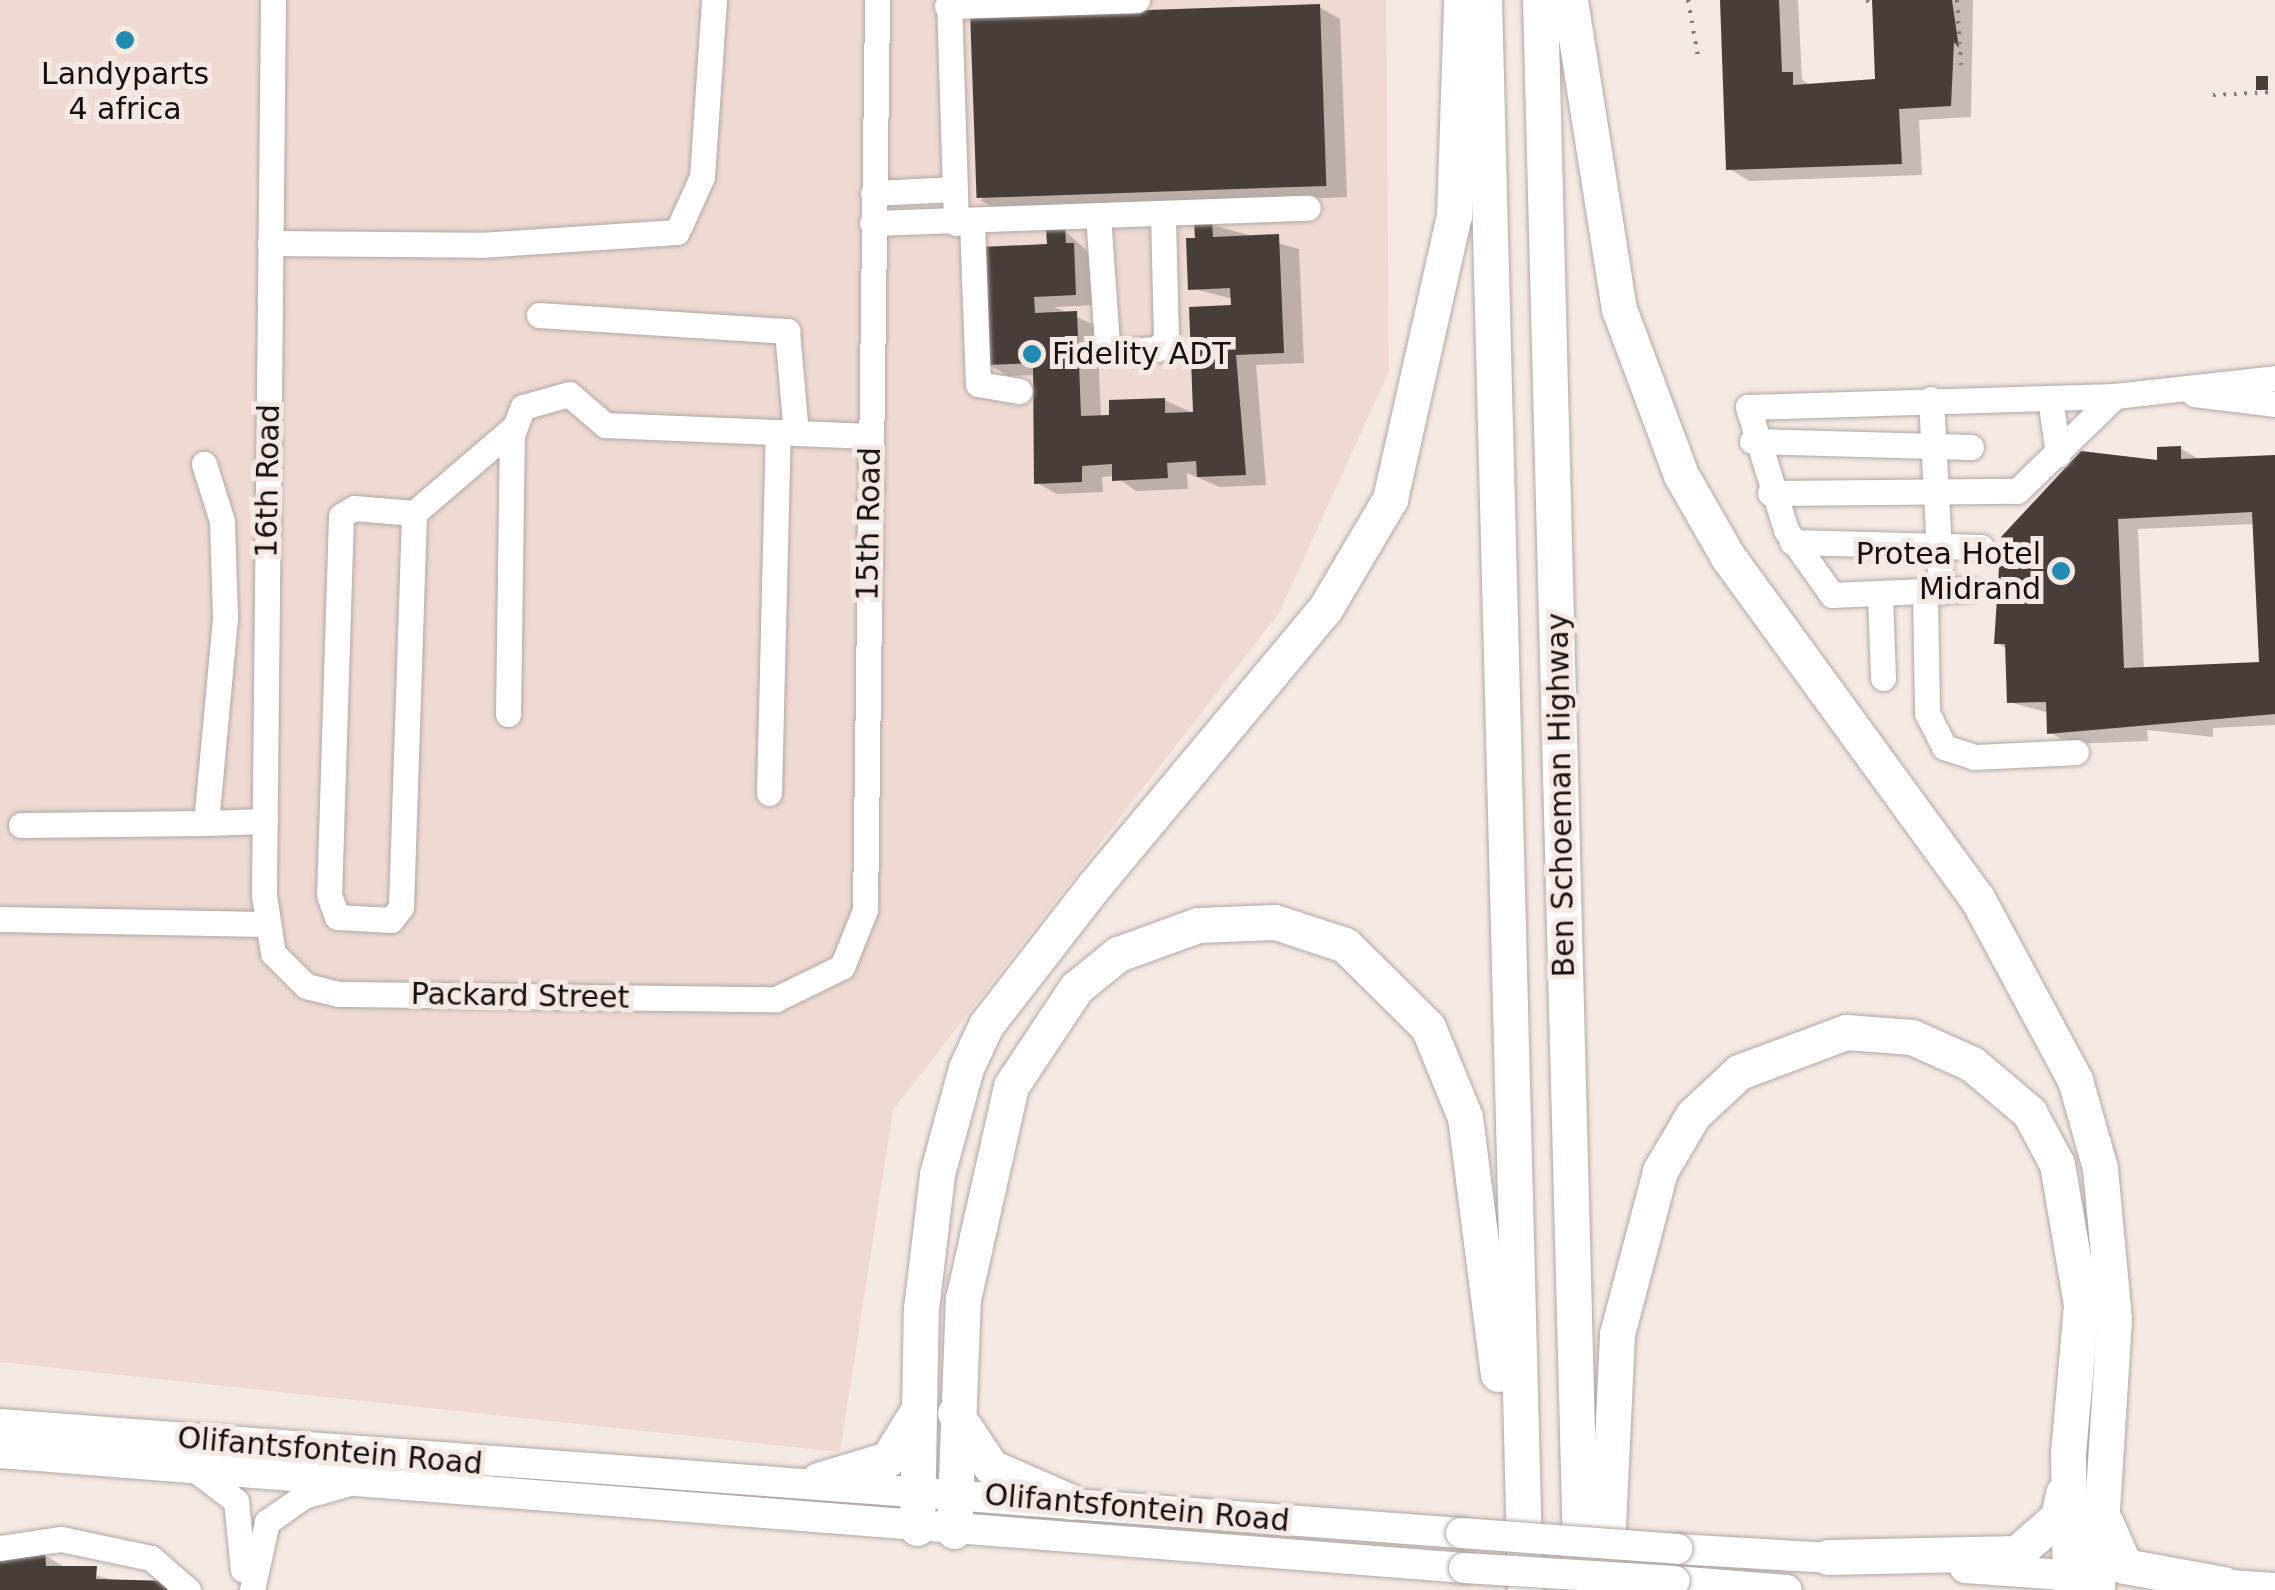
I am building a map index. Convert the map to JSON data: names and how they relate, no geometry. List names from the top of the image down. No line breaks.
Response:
{"streets":{"highway":["Ben Schoeman Highway"],"main road":["Olifantsfontein Road"],"street":["16th Road","15th Road","Packard Street"]},"crossings":[["16th Road","Packard Street"],["15th Road","Packard Street"]],"places":["Landyparts 4 africa","Fidelity ADT","Protea Hotel Midrand"]}
